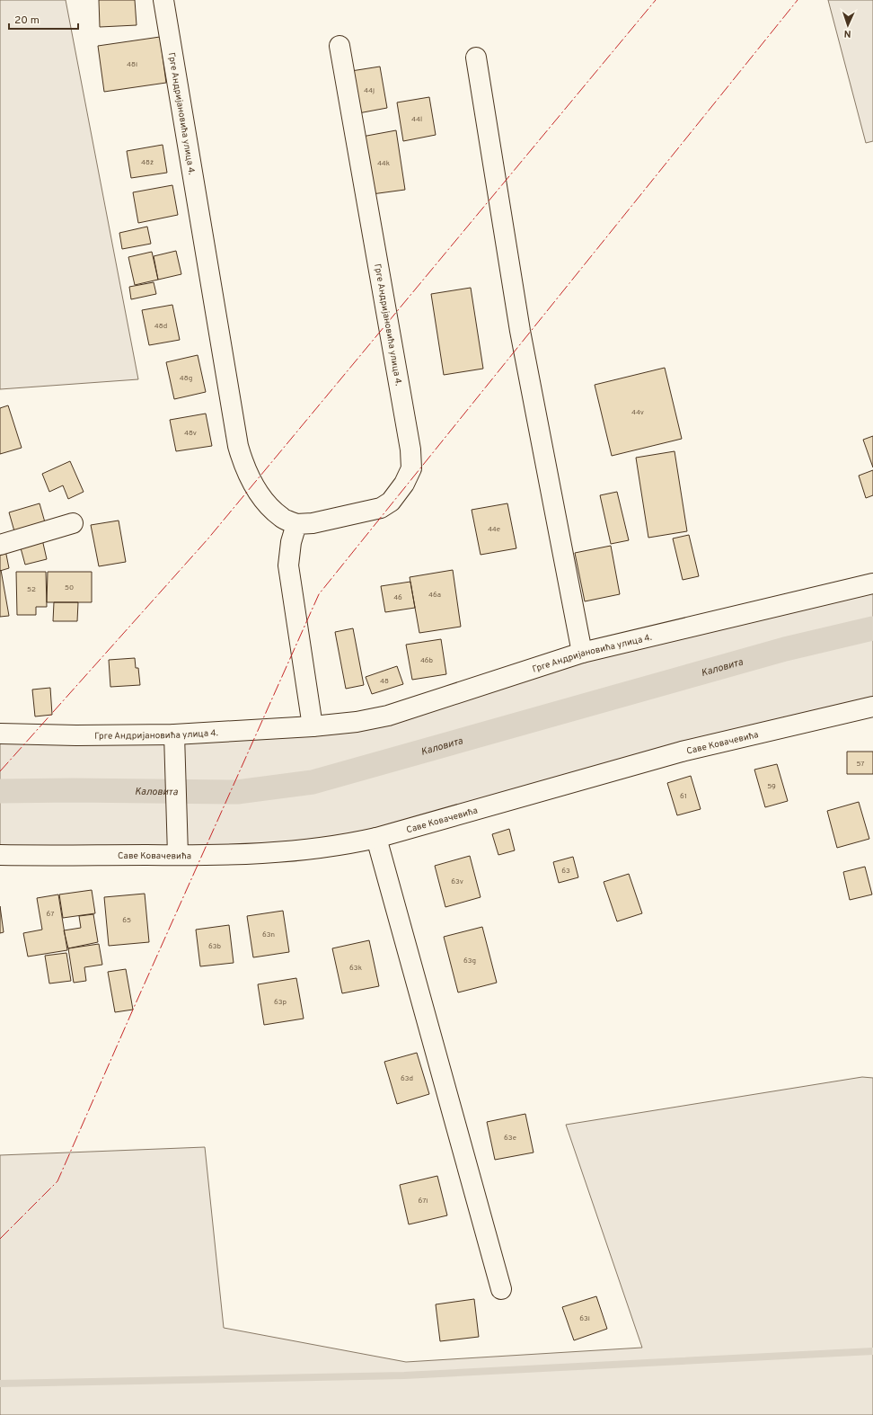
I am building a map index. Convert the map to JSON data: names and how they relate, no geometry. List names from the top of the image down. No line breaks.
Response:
{"streets":{"street":["Грге Андријановића улица 4.","Саве Ковачевића"]},"water":["Каловита"],"house_numbers":["48i","44j","44l","48ž","44k","48d","48g","44v","48v","44e","50","52","46a","46","46b","48","57","59","61","63","63v","67","65","63n","63b","63g","63k","63p","63d","63e","67i","63i"],"scale_bar":"20 m","north":"bottom"}
